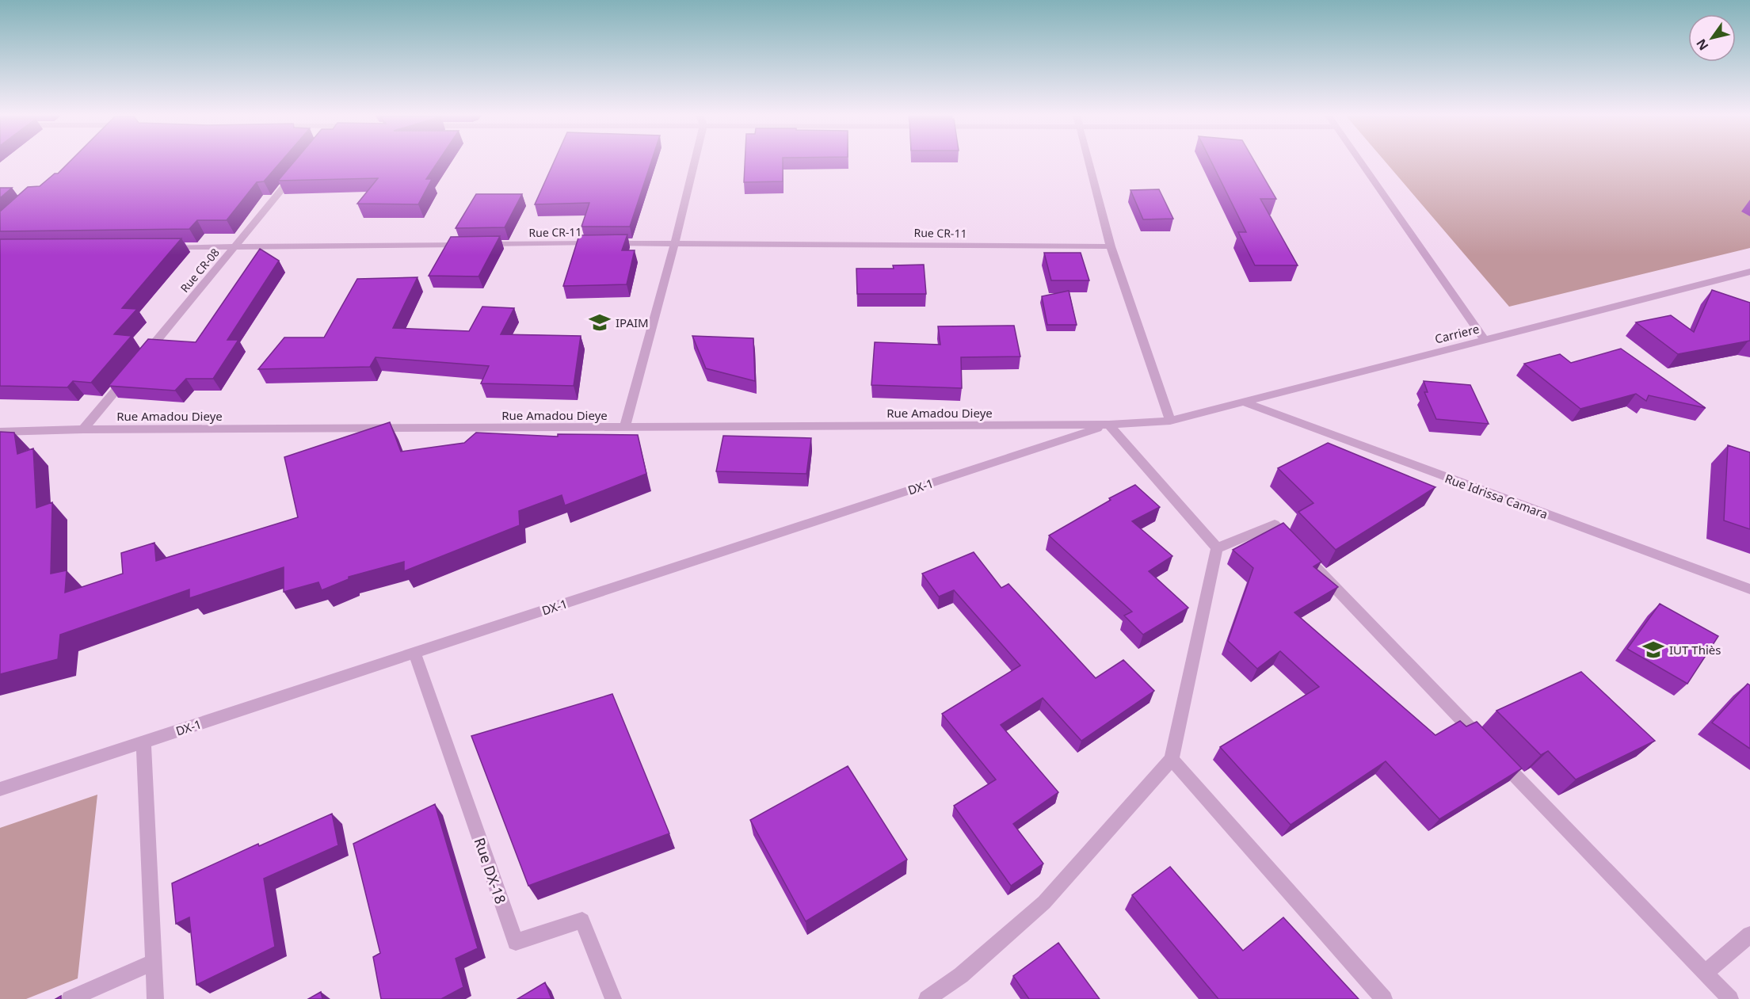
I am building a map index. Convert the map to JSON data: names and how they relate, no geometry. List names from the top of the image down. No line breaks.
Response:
{"streets":{"street":["Rue CR-11","Rue CR-08","Carriere","Rue Amadou Dieye","DX-1","Rue Idrissa Camara","Rue DX-18"]},"crossings":[["Rue CR-11","Rue CR-08"],["Carriere","Rue Amadou Dieye"],["Carriere","DX-1"],["Carriere","Rue Idrissa Camara"],["Rue Amadou Dieye","DX-1"],["DX-1","Rue DX-18"]],"places":{"school or university":["IPAIM","IUT Thiès"]},"north":"bottom left"}
